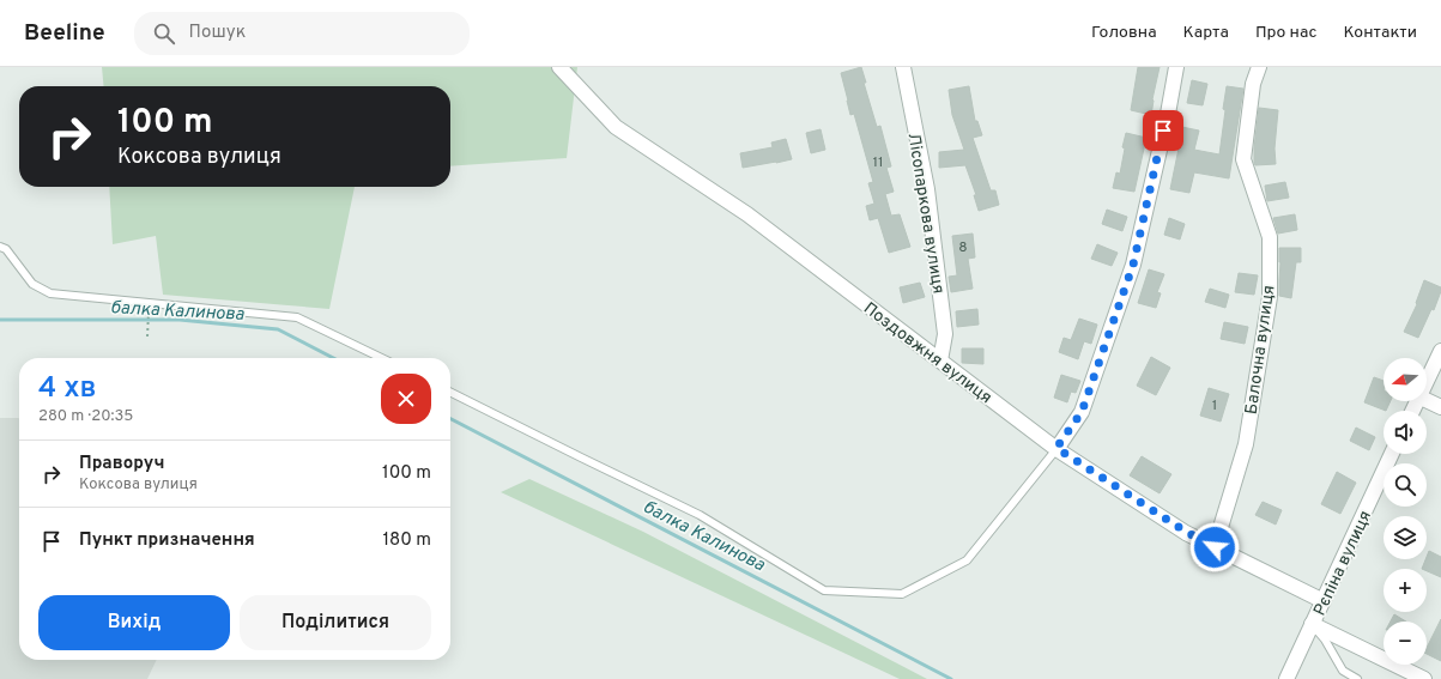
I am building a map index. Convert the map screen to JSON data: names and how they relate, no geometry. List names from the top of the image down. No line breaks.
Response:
{"streets":{"street":["Лісопаркова вулиця","Балочна вулиця","Поздовжня вулиця","Рєпіна вулиця"]},"crossings":[["Лісопаркова вулиця","Поздовжня вулиця"],["Балочна вулиця","Поздовжня вулиця"],["Поздовжня вулиця","Рєпіна вулиця"]],"water":["балка Калинова"],"house_numbers":["11","8","1"],"north":"left","page":{"header":"Beeline","search":"Пошук","nav":["Головна","Карта","Про нас","Контакти"],"turn":["100 m","Коксова вулиця"],"map_buttons":["+","−"],"heading":["4 хв","280 m · 20:35"],"list":[{"name":"Праворуч","note":"Коксова вулиця","value":"100 m"},{"name":"Пункт призначення","value":"180 m"}],"buttons":["Вихід","Поділитися"]}}
